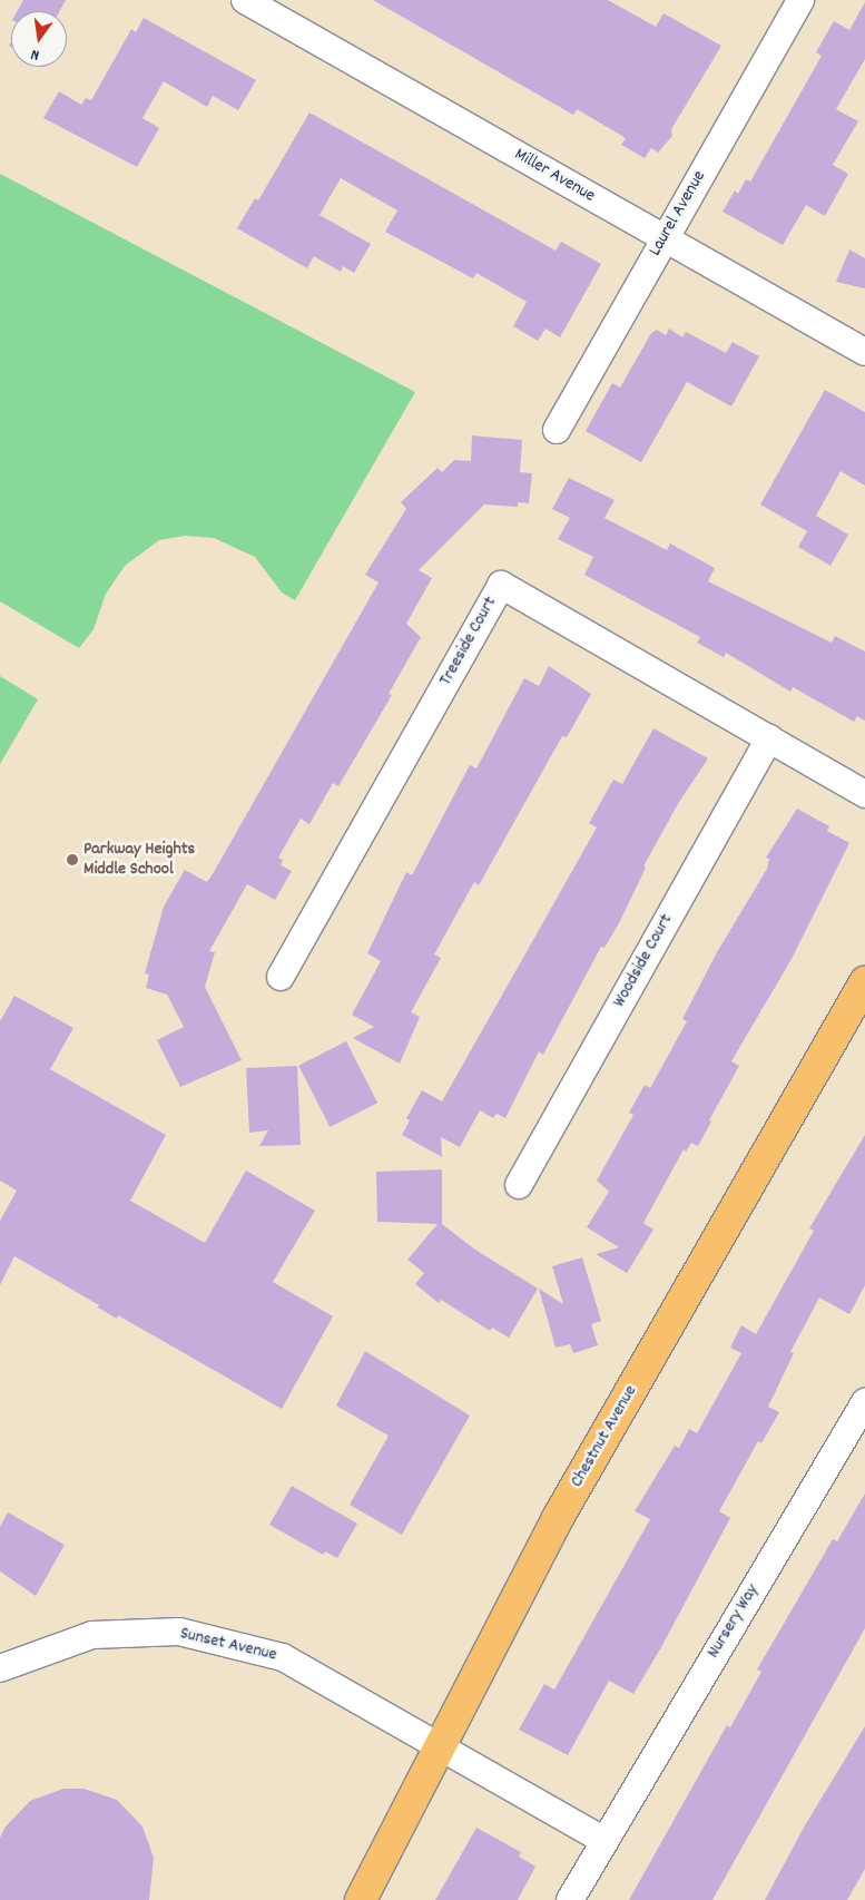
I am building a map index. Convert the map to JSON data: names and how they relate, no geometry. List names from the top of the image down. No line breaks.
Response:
{"streets":{"main road":["Chestnut Avenue"],"street":["Miller Avenue","Laurel Avenue","Treeside Court","Woodside Court","Nursery Way","Sunset Avenue"]},"crossings":[["Miller Avenue","Laurel Avenue"],["Treeside Court","Woodside Court"],["Chestnut Avenue","Sunset Avenue"]],"places":["Parkway Heights Middle School"],"north":"bottom"}
